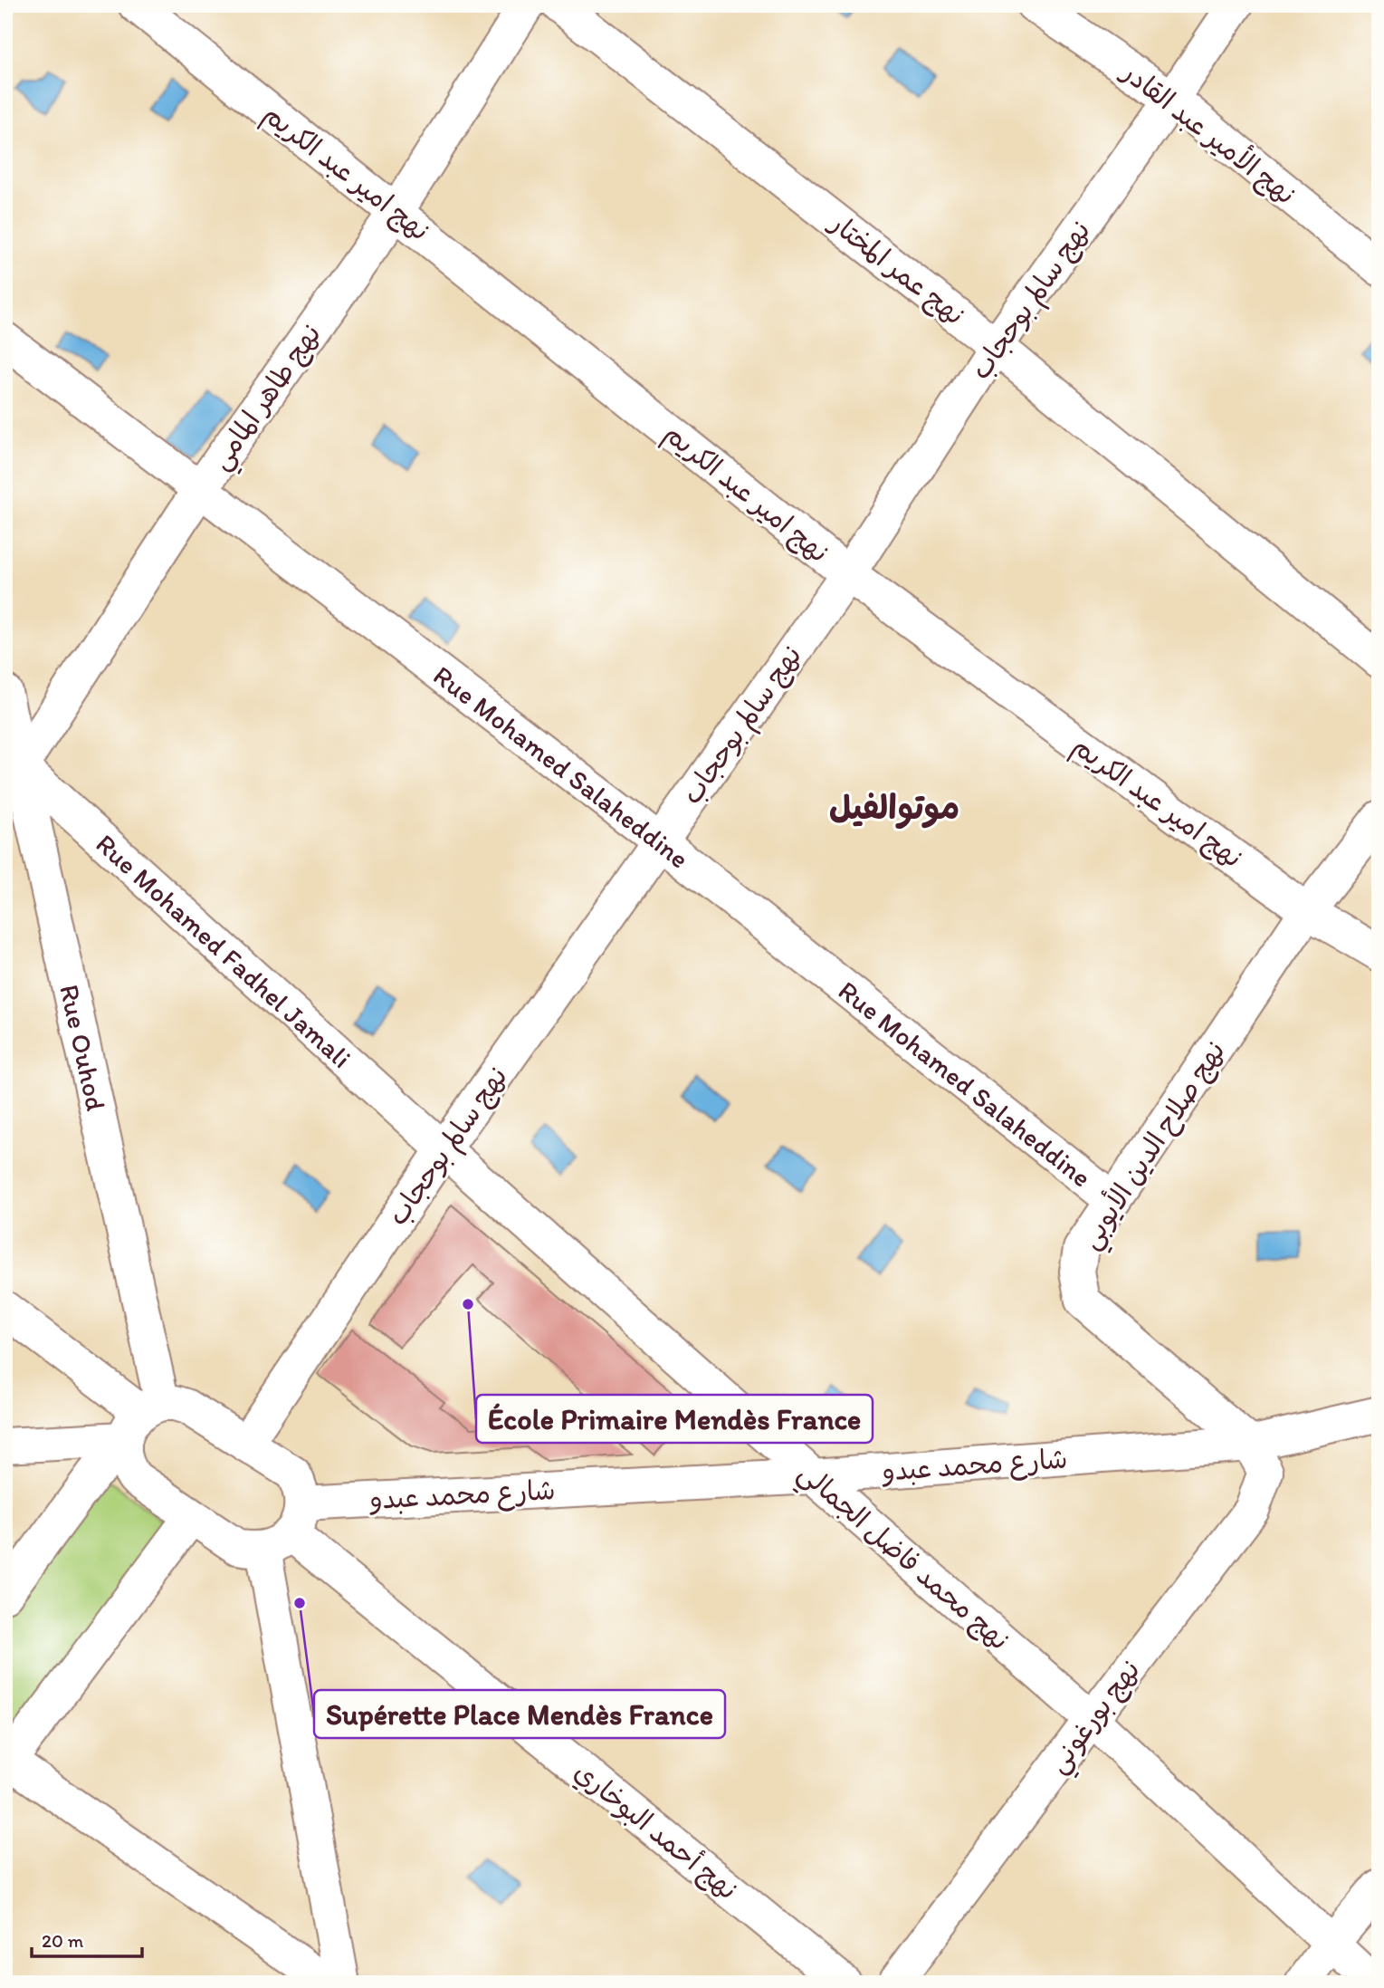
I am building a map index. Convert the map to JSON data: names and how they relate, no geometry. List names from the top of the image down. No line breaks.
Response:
{"streets":{"street":["نهج الأمير عبد القادر","نهج امير عبد الكريم","نهج عمر المختار","نهج سالم بوحجاب","نهج طاهر المامي","Rue Mohamed Salaheddine","Rue Mohamed Fadhel Jamali","Rue Ouhod","نهج صلاح الدين الأيوبي","شارع محمد عبدو","نهج محمد فاضل الجمالي","نهج بورغوني","نهج أحمد البوخاري"]},"crossings":[["نهج الأمير عبد القادر","نهج سالم بوحجاب"],["نهج امير عبد الكريم","نهج سالم بوحجاب"],["نهج امير عبد الكريم","نهج طاهر المامي"],["نهج امير عبد الكريم","نهج صلاح الدين الأيوبي"],["نهج عمر المختار","نهج سالم بوحجاب"],["نهج سالم بوحجاب","Rue Mohamed Salaheddine"],["نهج سالم بوحجاب","Rue Mohamed Fadhel Jamali"],["نهج سالم بوحجاب","نهج محمد فاضل الجمالي"],["نهج طاهر المامي","Rue Mohamed Salaheddine"],["نهج طاهر المامي","Rue Mohamed Fadhel Jamali"],["نهج طاهر المامي","Rue Ouhod"],["Rue Mohamed Salaheddine","نهج صلاح الدين الأيوبي"],["Rue Mohamed Fadhel Jamali","Rue Ouhod"],["Rue Mohamed Fadhel Jamali","نهج محمد فاضل الجمالي"],["Rue Ouhod","شارع محمد عبدو"],["نهج صلاح الدين الأيوبي","شارع محمد عبدو"],["نهج صلاح الدين الأيوبي","نهج بورغوني"],["شارع محمد عبدو","نهج محمد فاضل الجمالي"],["شارع محمد عبدو","نهج بورغوني"],["شارع محمد عبدو","نهج أحمد البوخاري"],["نهج محمد فاضل الجمالي","نهج بورغوني"]],"districts":["موتوالفيل"],"places":["École Primaire Mendès France","Supérette Place Mendès France"],"scale_bar":"20 m"}
